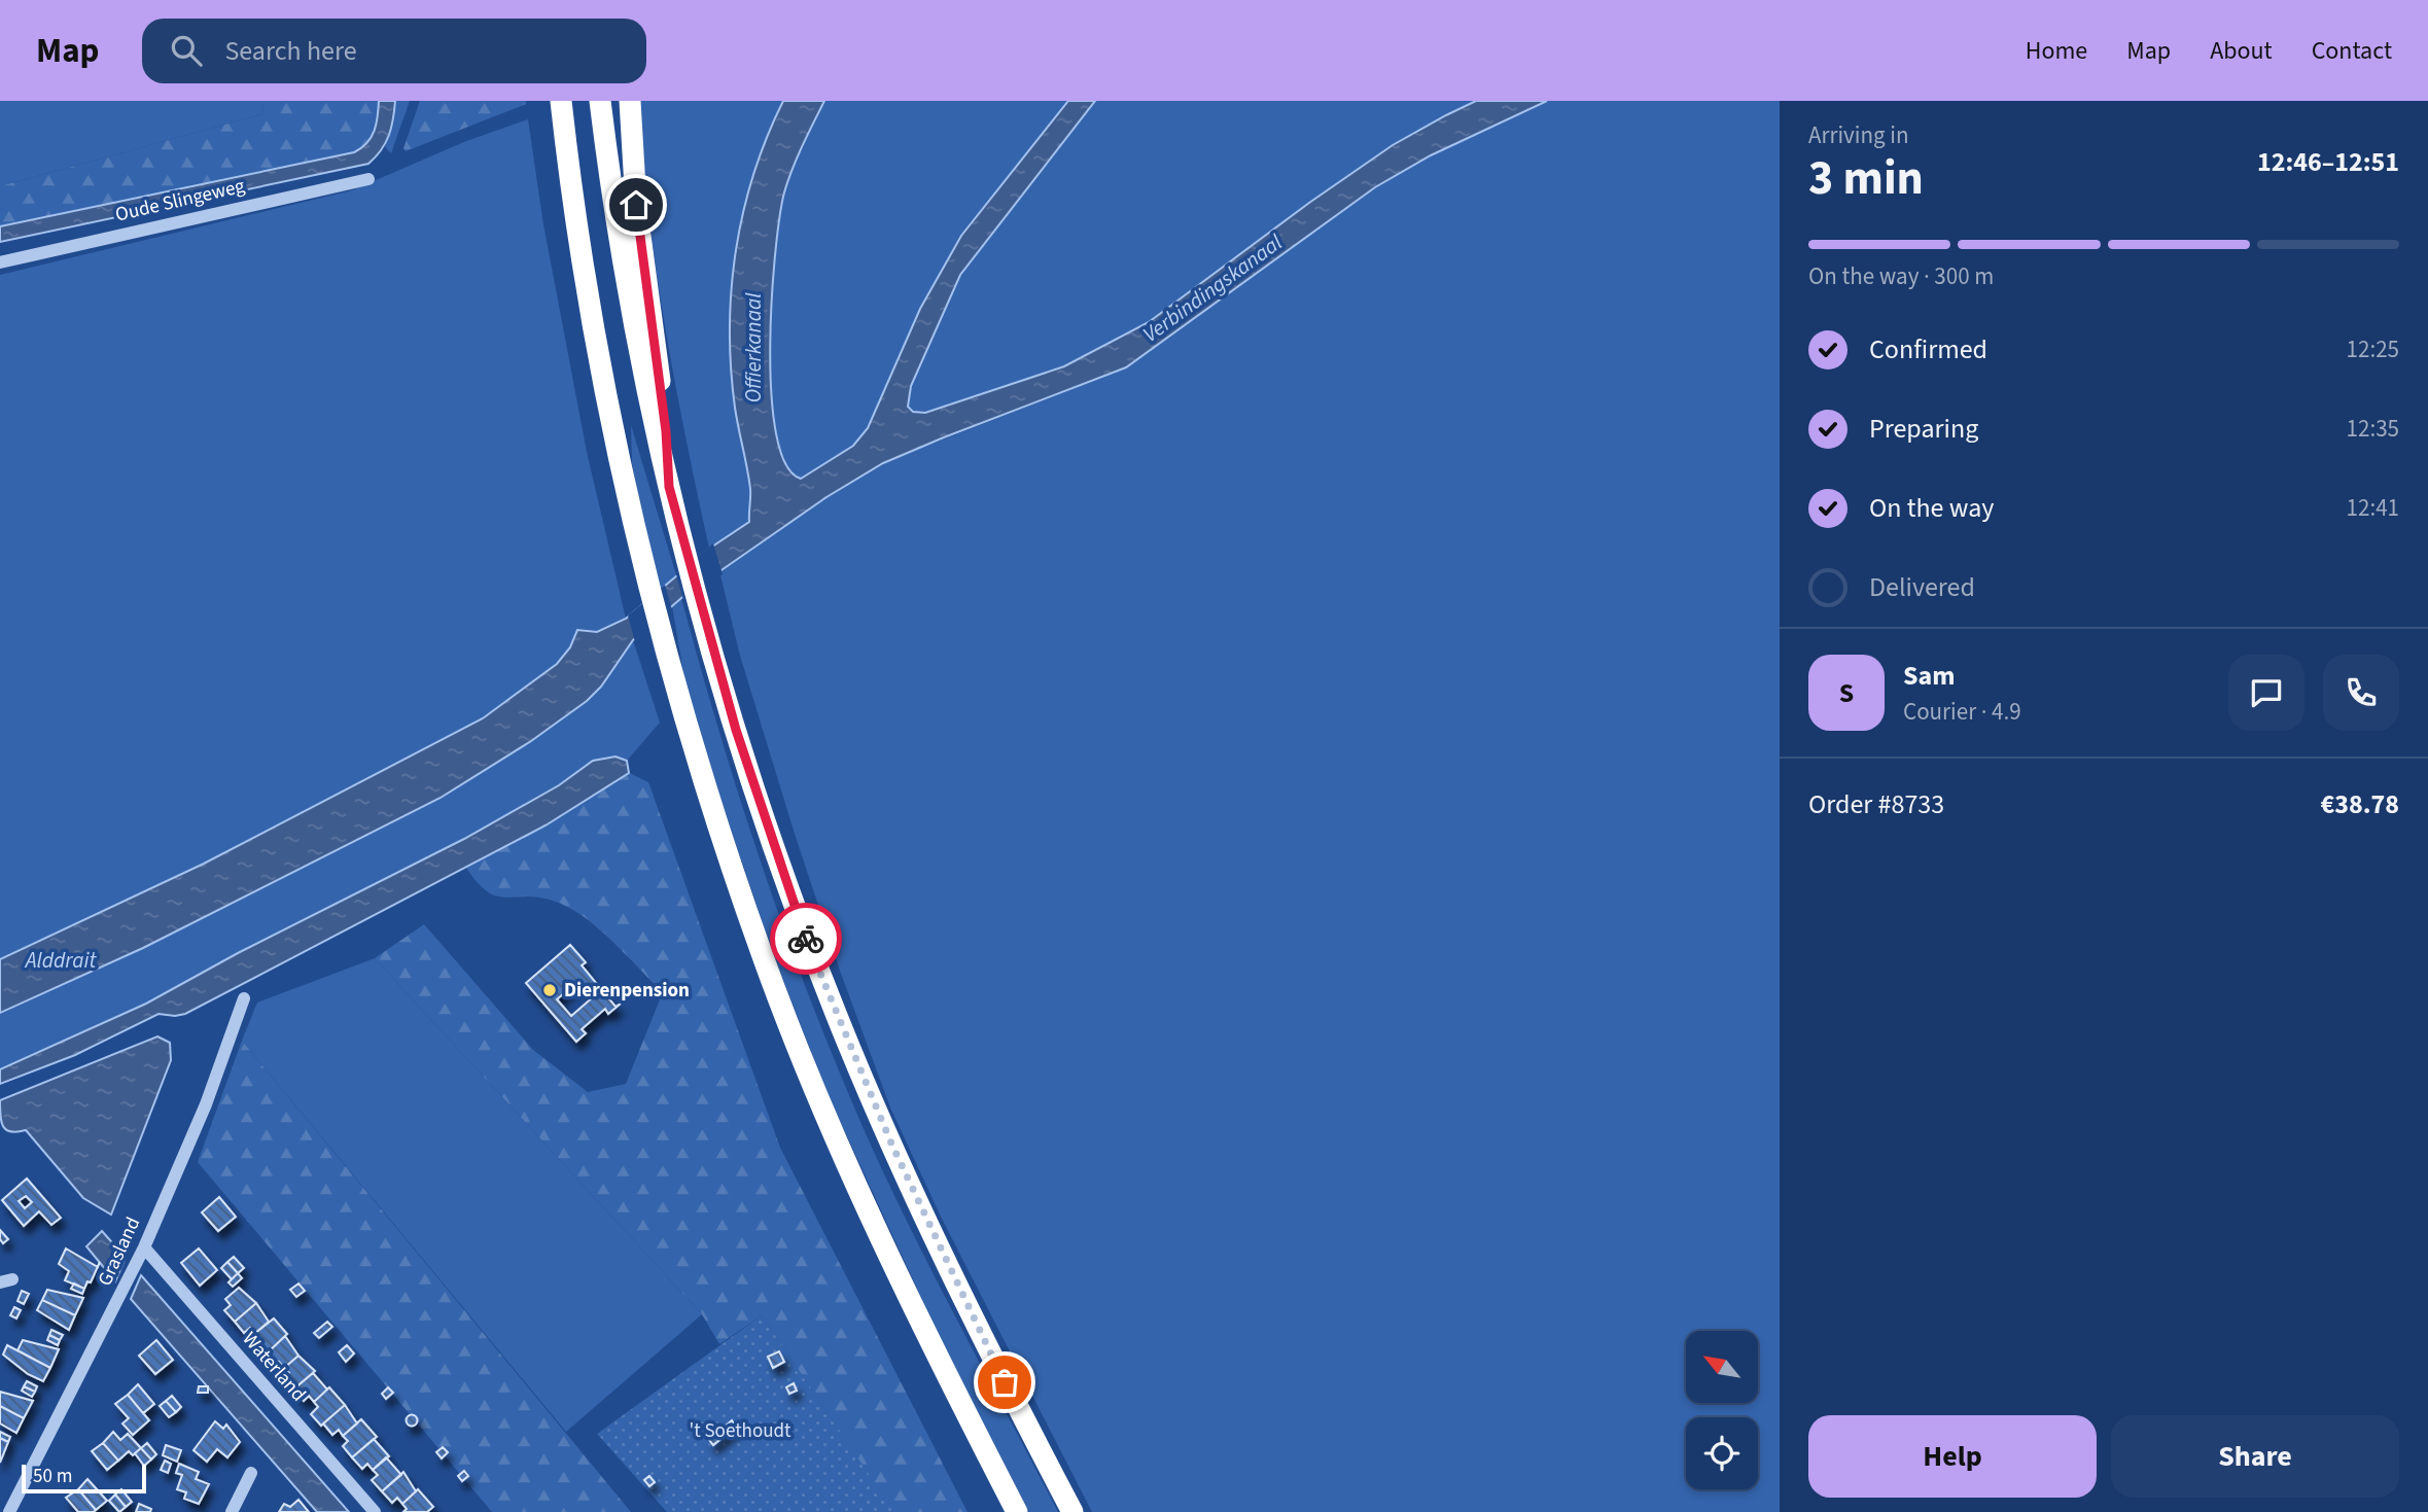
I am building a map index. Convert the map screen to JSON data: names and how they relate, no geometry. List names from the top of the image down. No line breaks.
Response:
{"streets":{"street":["Oude Slingeweg","Grasland","Waterland"]},"crossings":[["Grasland","Waterland"]],"water":["Verbindingskanaal","Offierkanaal","Alddrait"],"parks":["'t Soethoudt"],"places":["Dierenpension"],"scale_bar":"50 m","north":"top left","page":{"header":"Map","search":"Search here","nav":["Home","Map","About","Contact"],"heading":["3 min","Arriving in","12:46–12:51"],"panel":["Sam","Courier · 4.9","Order #8733","€38.78"],"bar":"On the way · 300 m","list":[["Confirmed","12:25"],["Preparing","12:35"],["On the way","12:41"],"Delivered"],"round":"S","buttons":["Help","Share"],"scale":"50 m"}}
